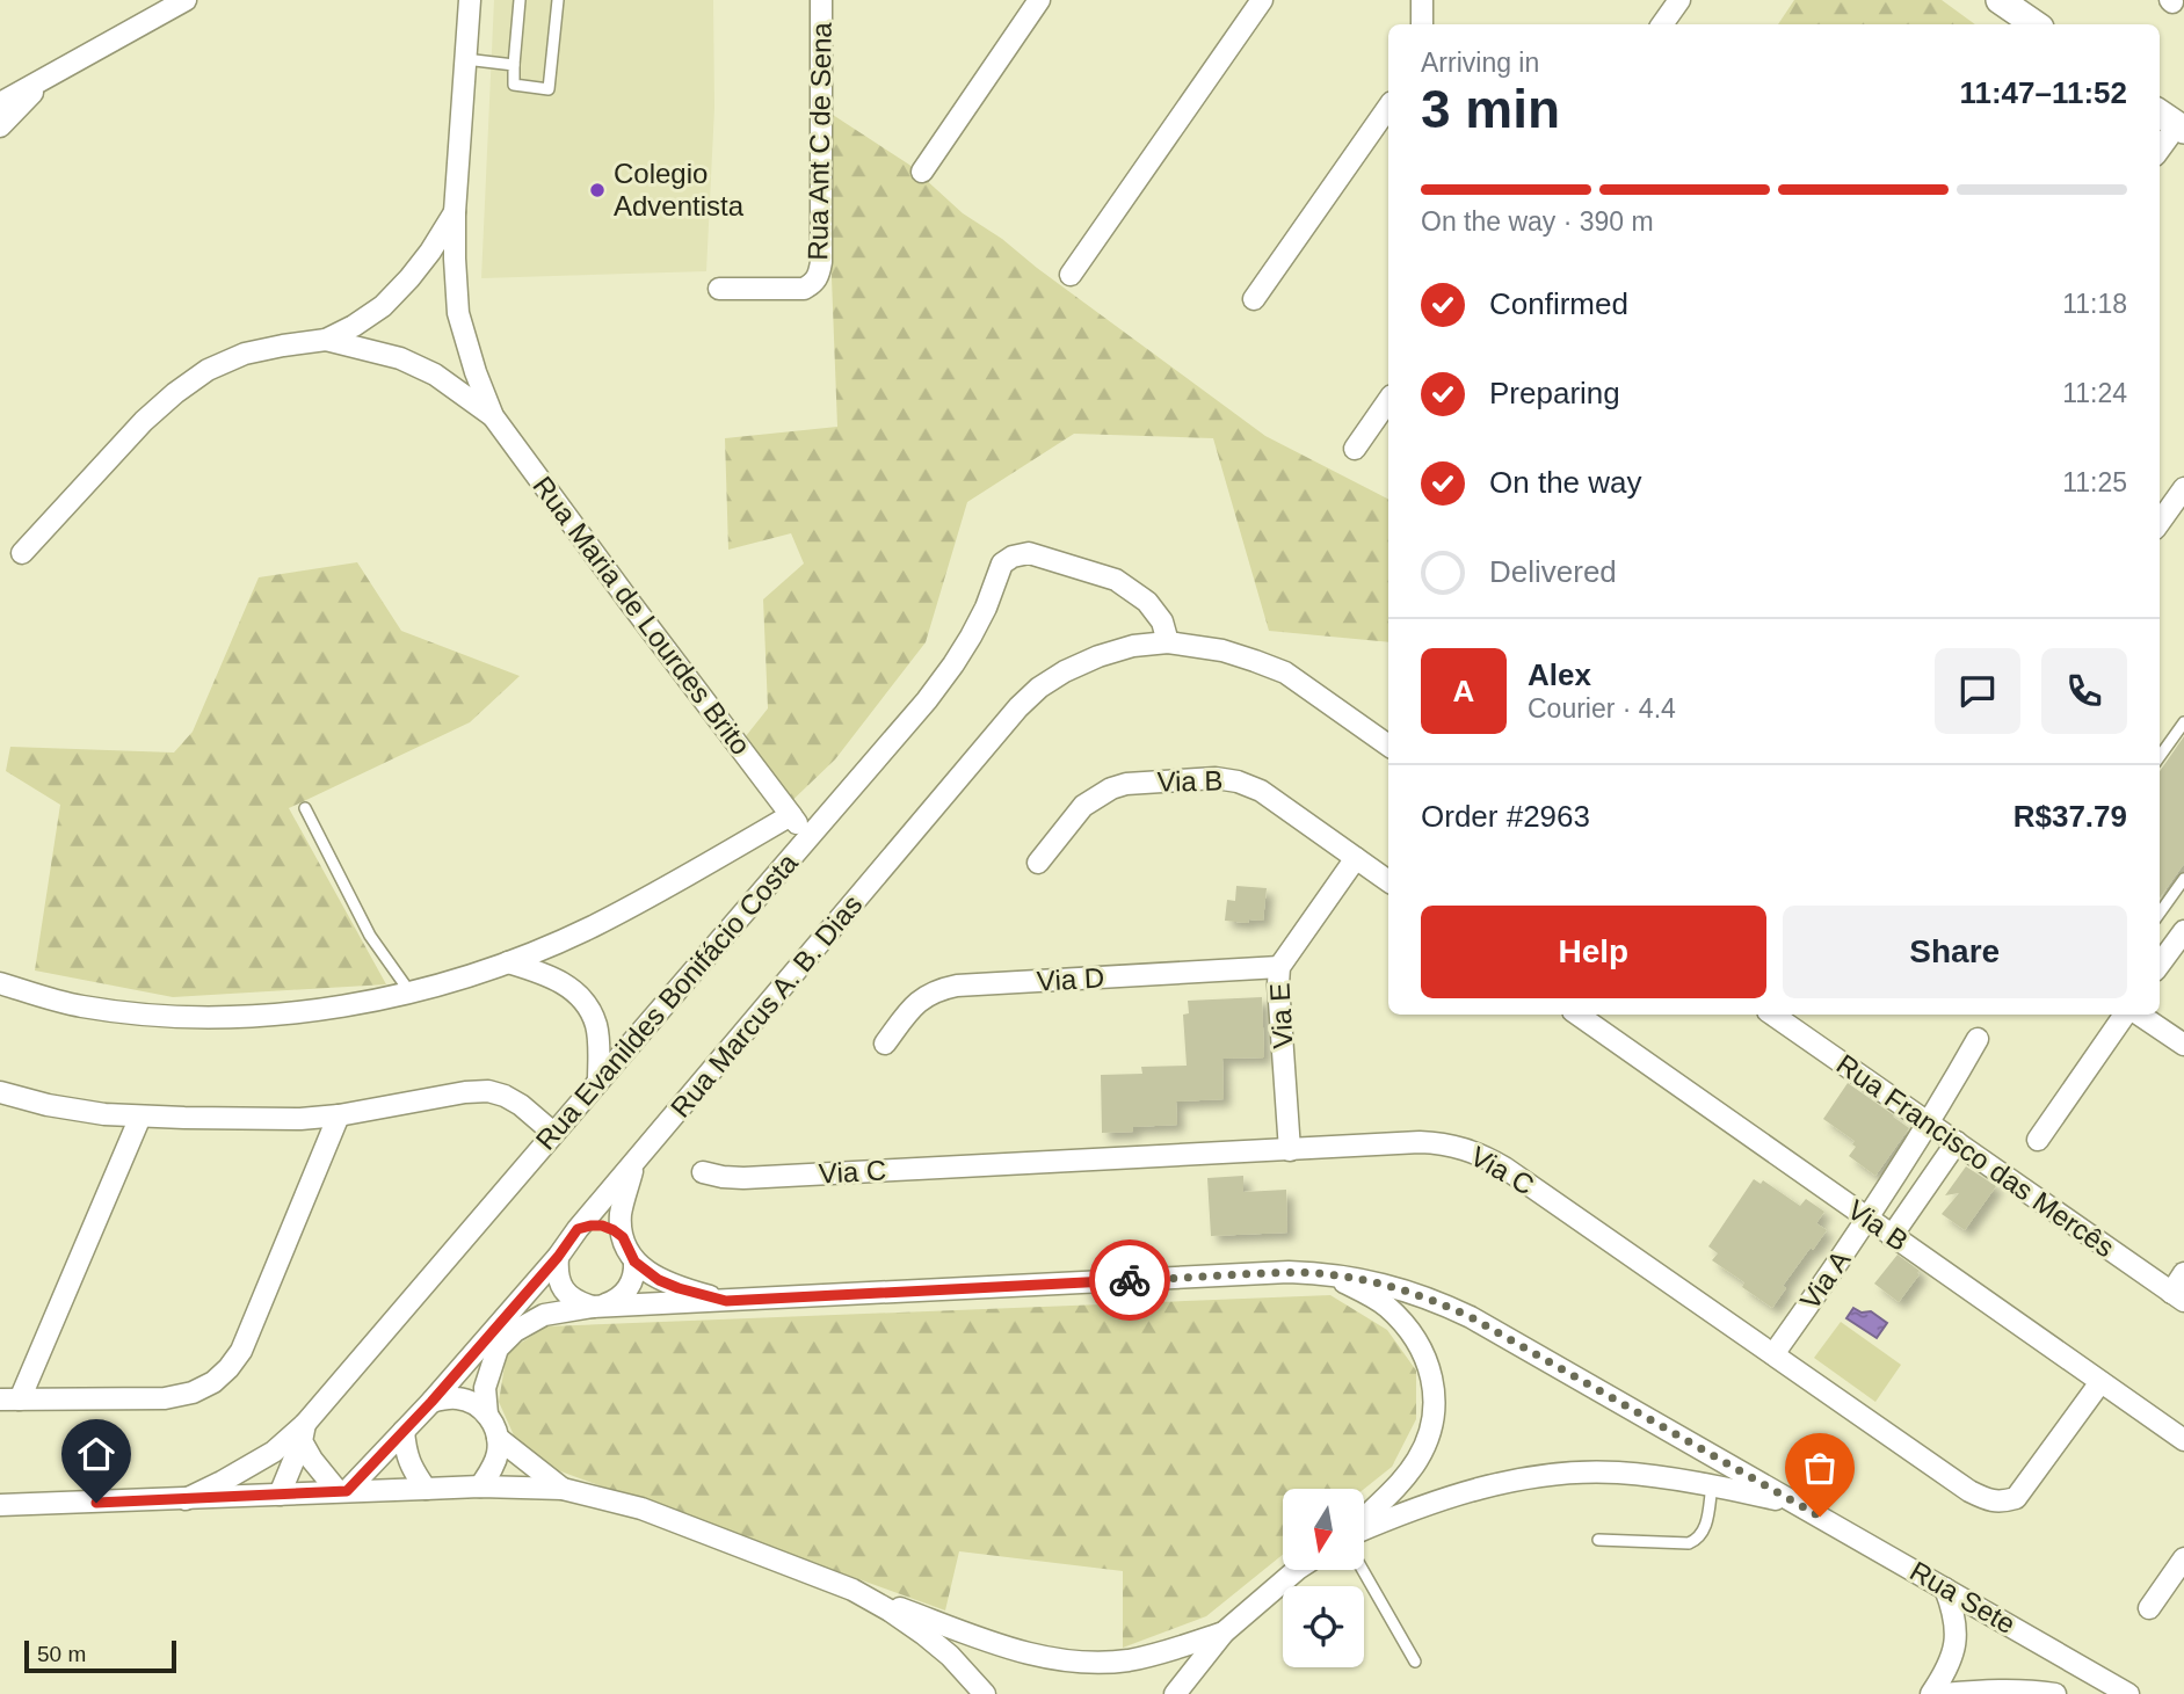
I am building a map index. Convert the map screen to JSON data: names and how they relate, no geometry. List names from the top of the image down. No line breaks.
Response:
{"streets":{"street":["Rua Ant C de Sena","Rua Maria de Lourdes Brito","Via B","Via D","Rua Evanildes Bonifácio Costa","Rua Marcus A. B. Dias","Via E","Rua Francisco das Mercês","Via C","Via A","Rua Sete"]},"crossings":[["Rua Maria de Lourdes Brito","Rua Evanildes Bonifácio Costa"],["Via B","Via E"],["Via B","Via C"],["Via B","Via A"],["Via D","Via E"],["Rua Evanildes Bonifácio Costa","Rua Marcus A. B. Dias"],["Rua Marcus A. B. Dias","Rua Sete"],["Via E","Via C"],["Rua Francisco das Mercês","Via A"],["Via C","Via A"]],"places":["Colegio Adventista"],"scale_bar":"50 m","north":"bottom","page":{"heading":["3 min","Arriving in","11:47–11:52"],"panel":["Alex","Courier · 4.4","Order #2963","R$37.79"],"bar":"On the way · 390 m","list":[["Confirmed","11:18"],["Preparing","11:24"],["On the way","11:25"],"Delivered"],"round":"A","buttons":["Help","Share"],"scale":"50 m"}}
